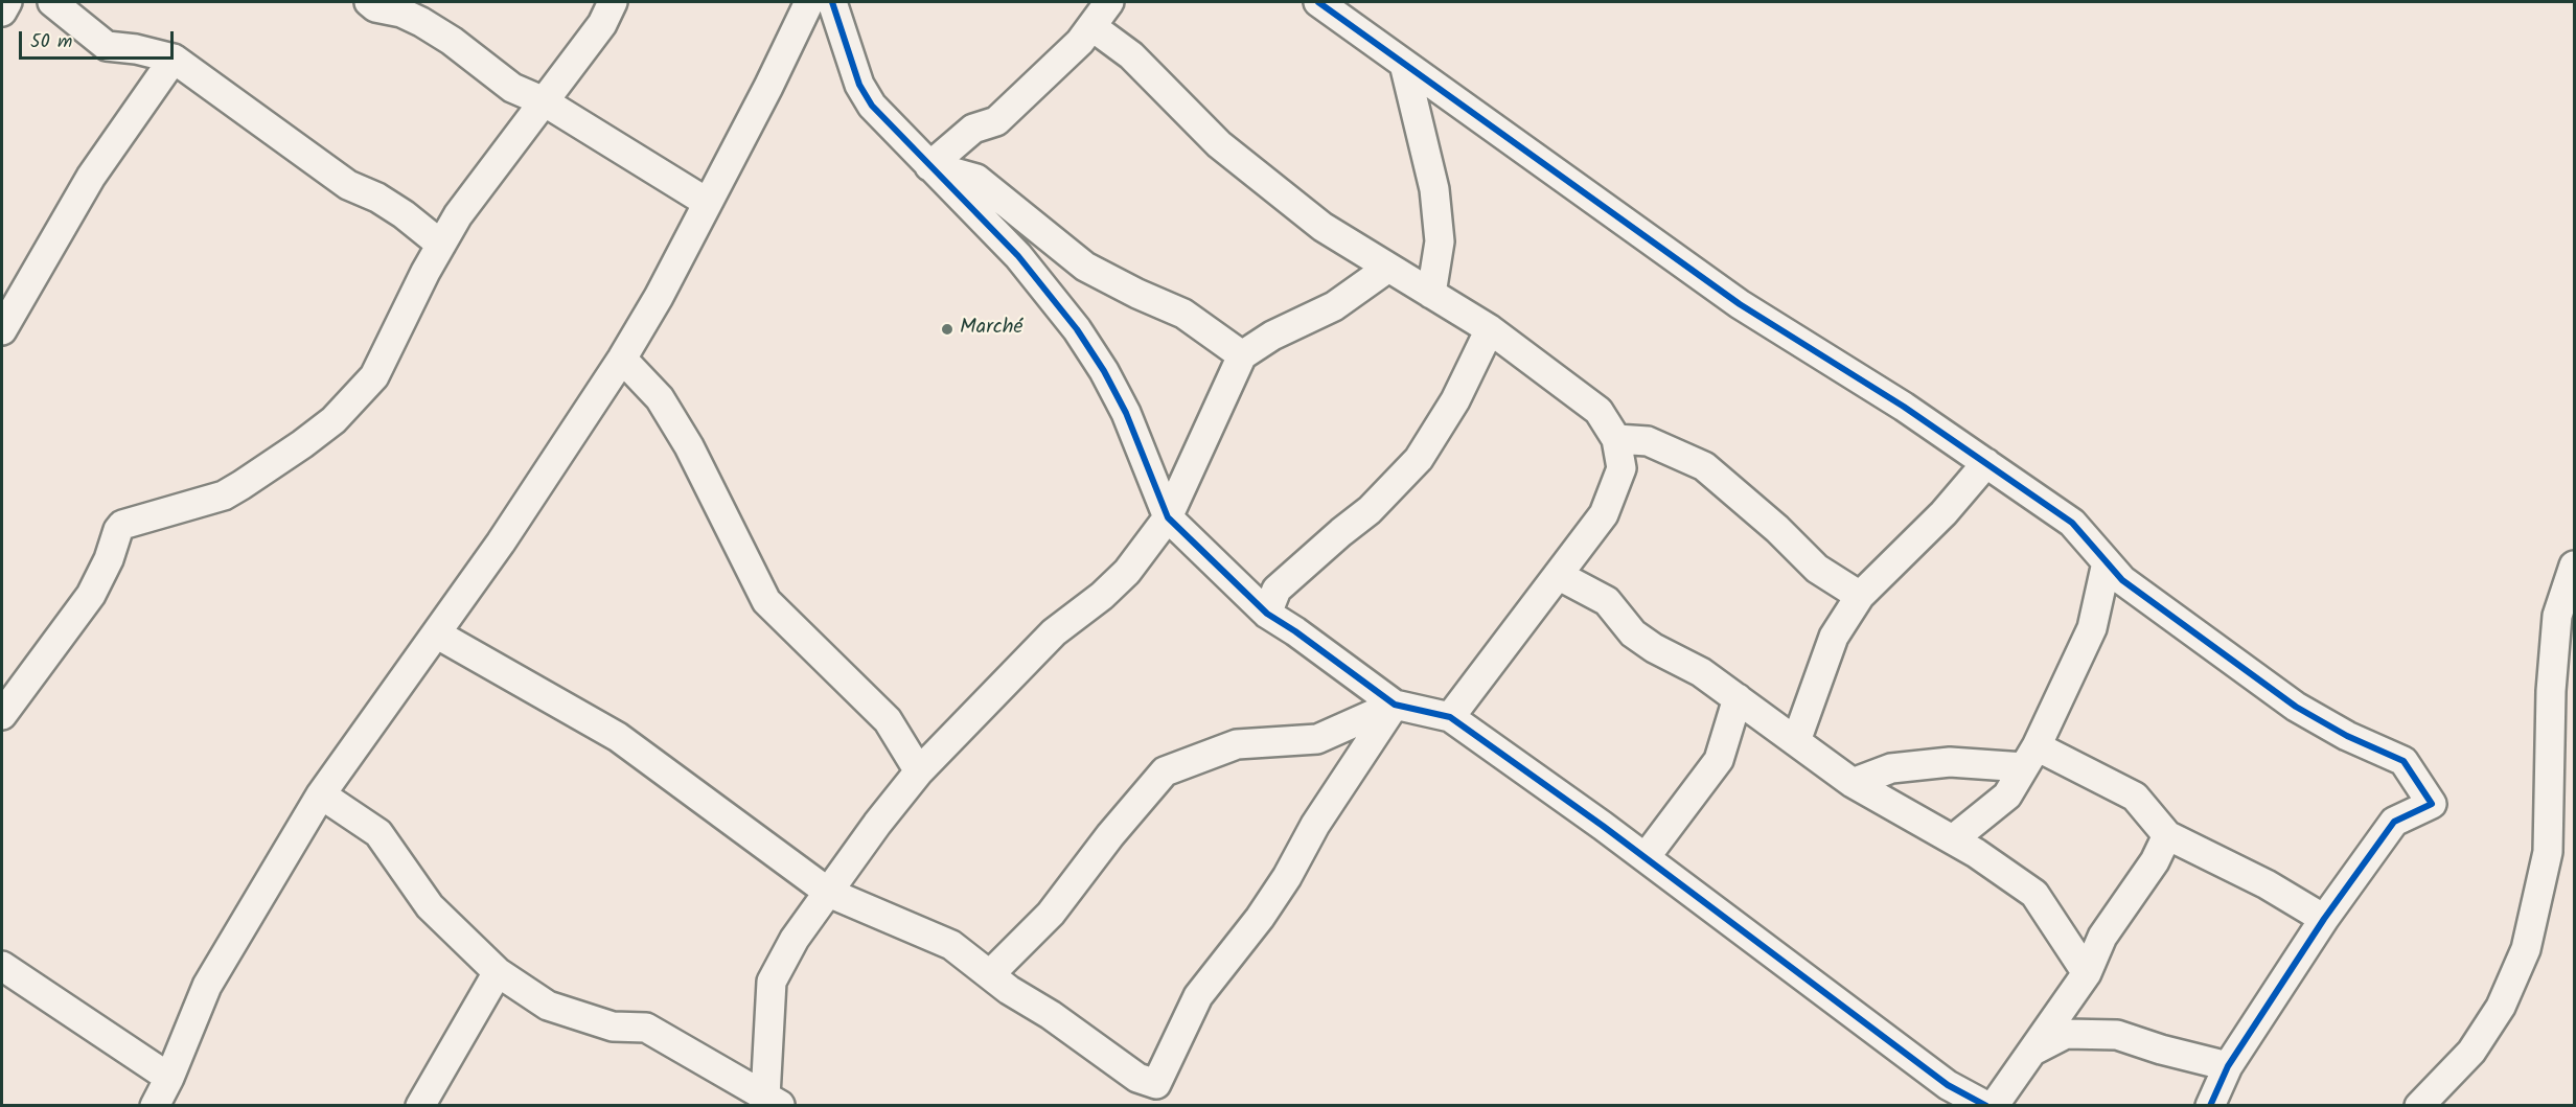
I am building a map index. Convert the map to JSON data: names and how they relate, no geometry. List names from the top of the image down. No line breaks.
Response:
{"places":["Marché"],"scale_bar":"50 m"}
